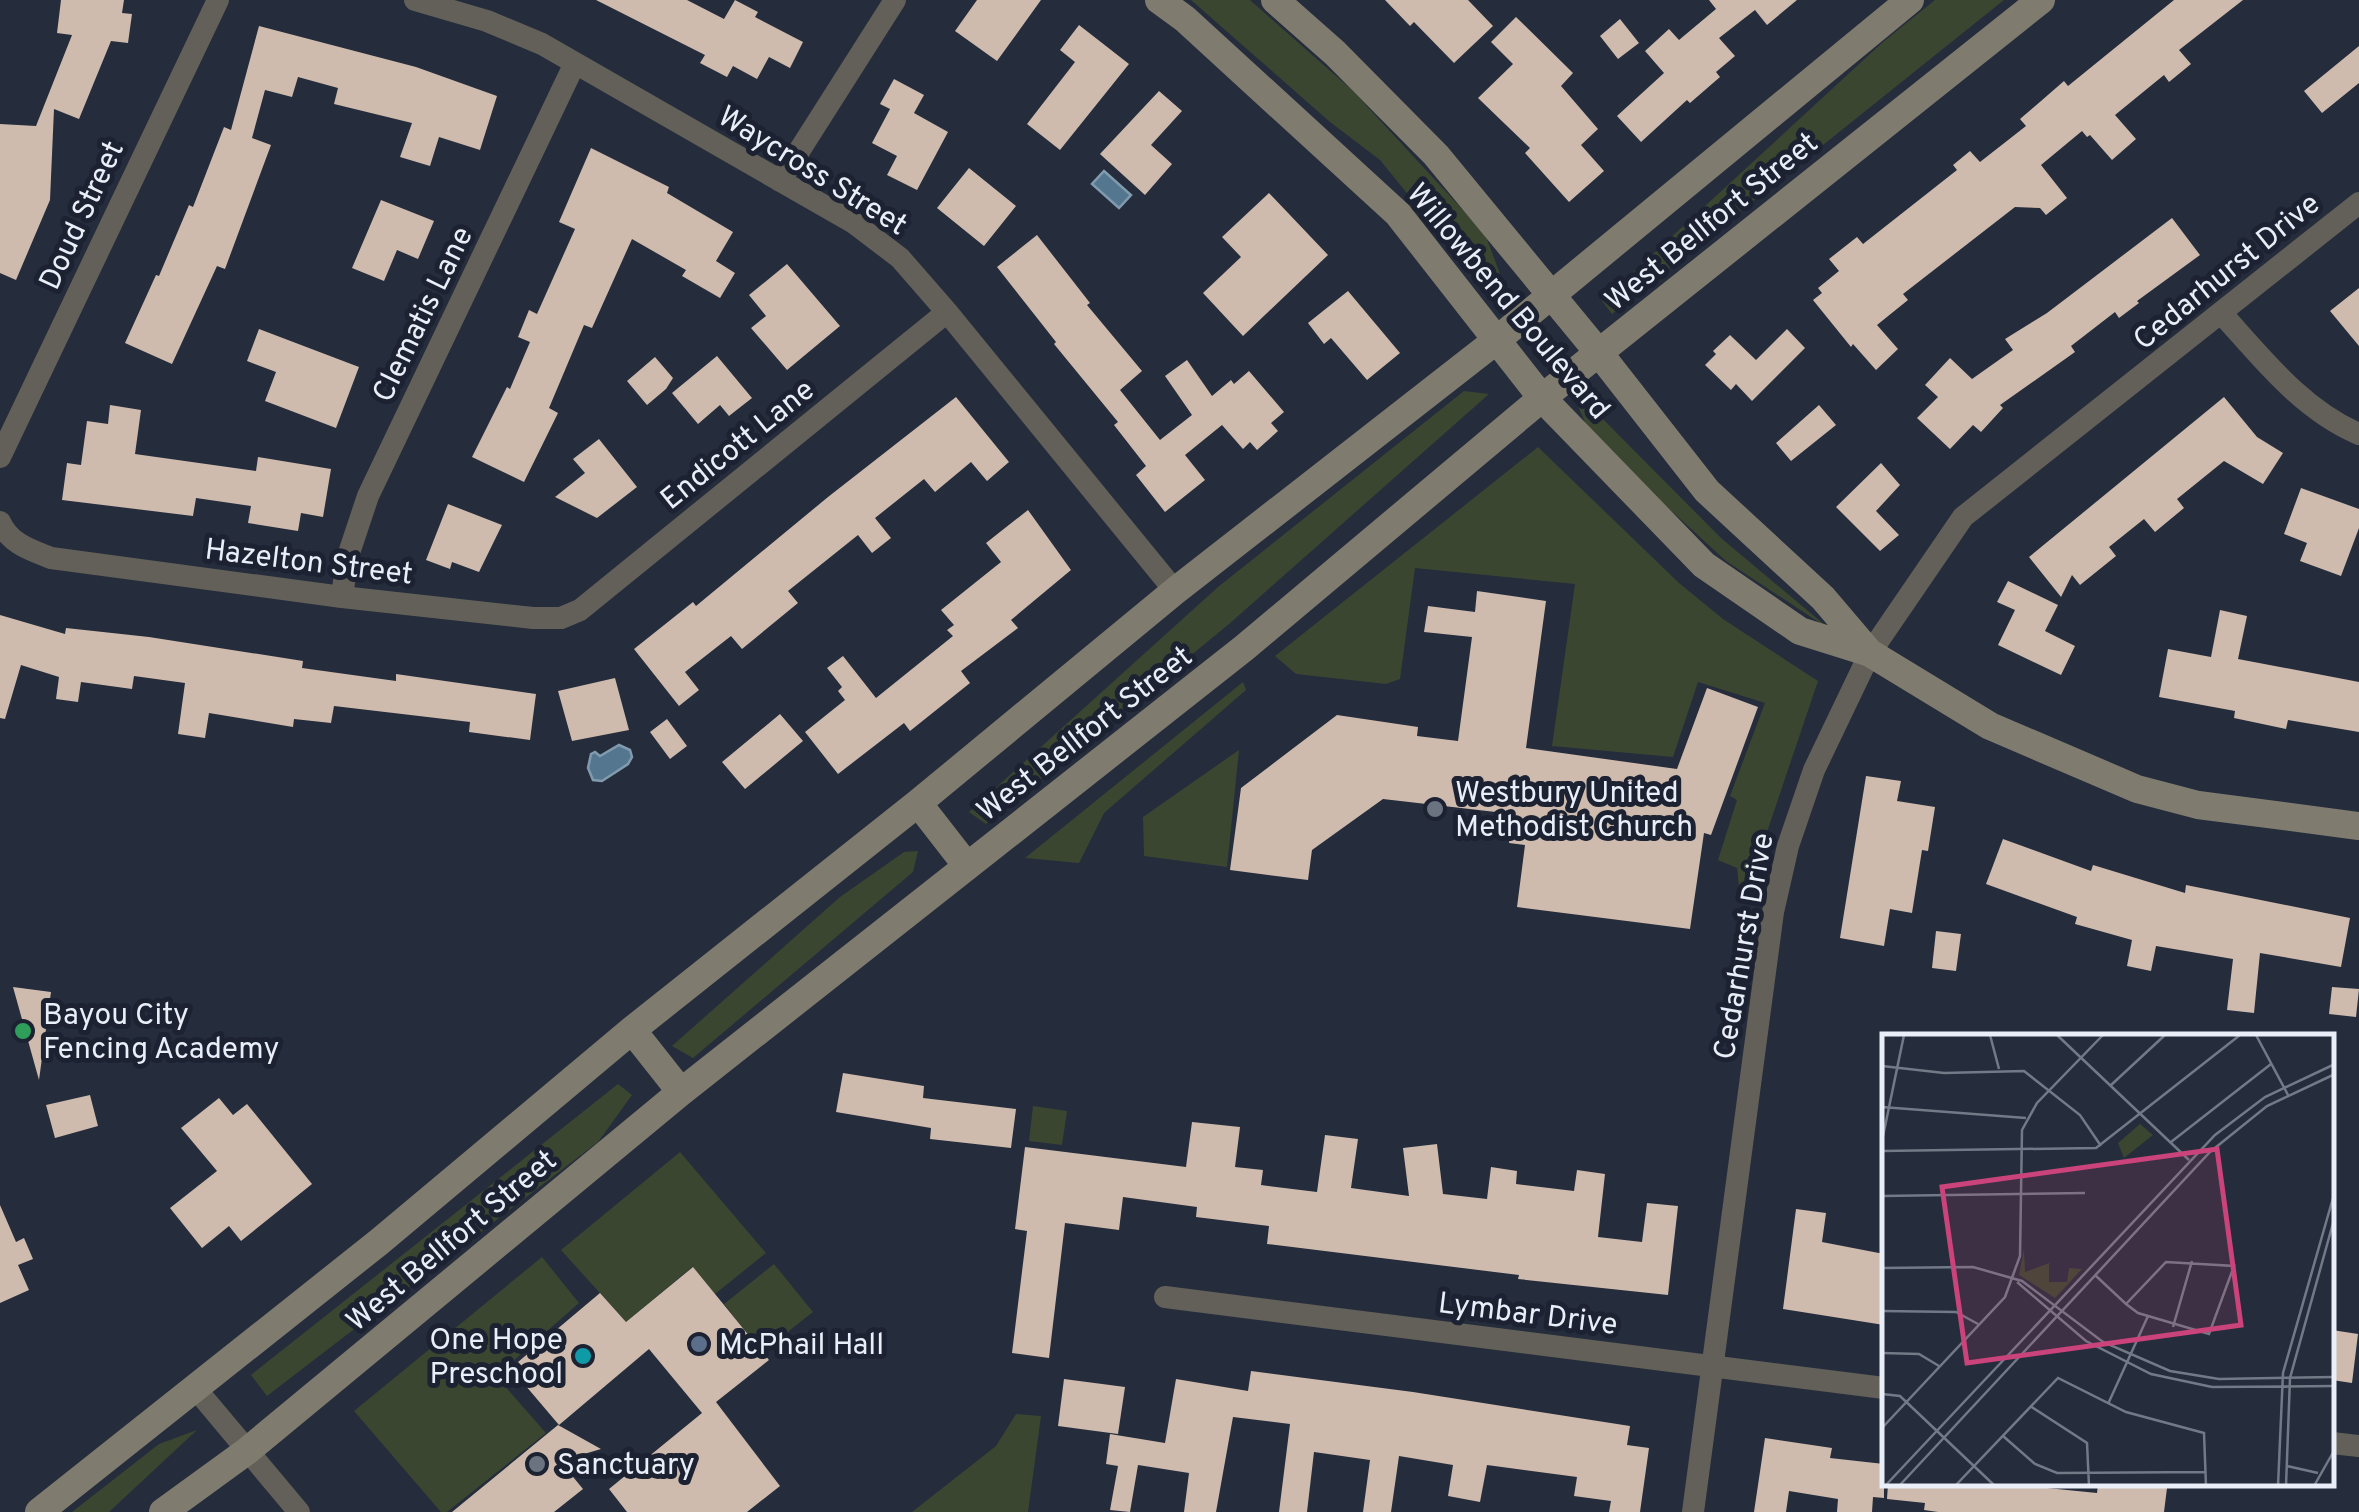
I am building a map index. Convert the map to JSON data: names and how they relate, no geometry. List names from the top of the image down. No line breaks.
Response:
{"streets":{"main road":["West Bellfort Street","Willowbend Boulevard"],"street":["Waycross Street","Doud Street","Cedarhurst Drive","Clematis Lane","Endicott Lane","Hazelton Street","Lymbar Drive"]},"crossings":[["Waycross Street","West Bellfort Street"],["Waycross Street","Clematis Lane"],["Waycross Street","Endicott Lane"],["West Bellfort Street","Willowbend Boulevard"],["Cedarhurst Drive","Willowbend Boulevard"],["Cedarhurst Drive","Lymbar Drive"],["Clematis Lane","Hazelton Street"],["Endicott Lane","Hazelton Street"]],"places":["Westbury United Methodist Church","Bayou City Fencing Academy","McPhail Hall","One Hope Preschool","Sanctuary"]}
